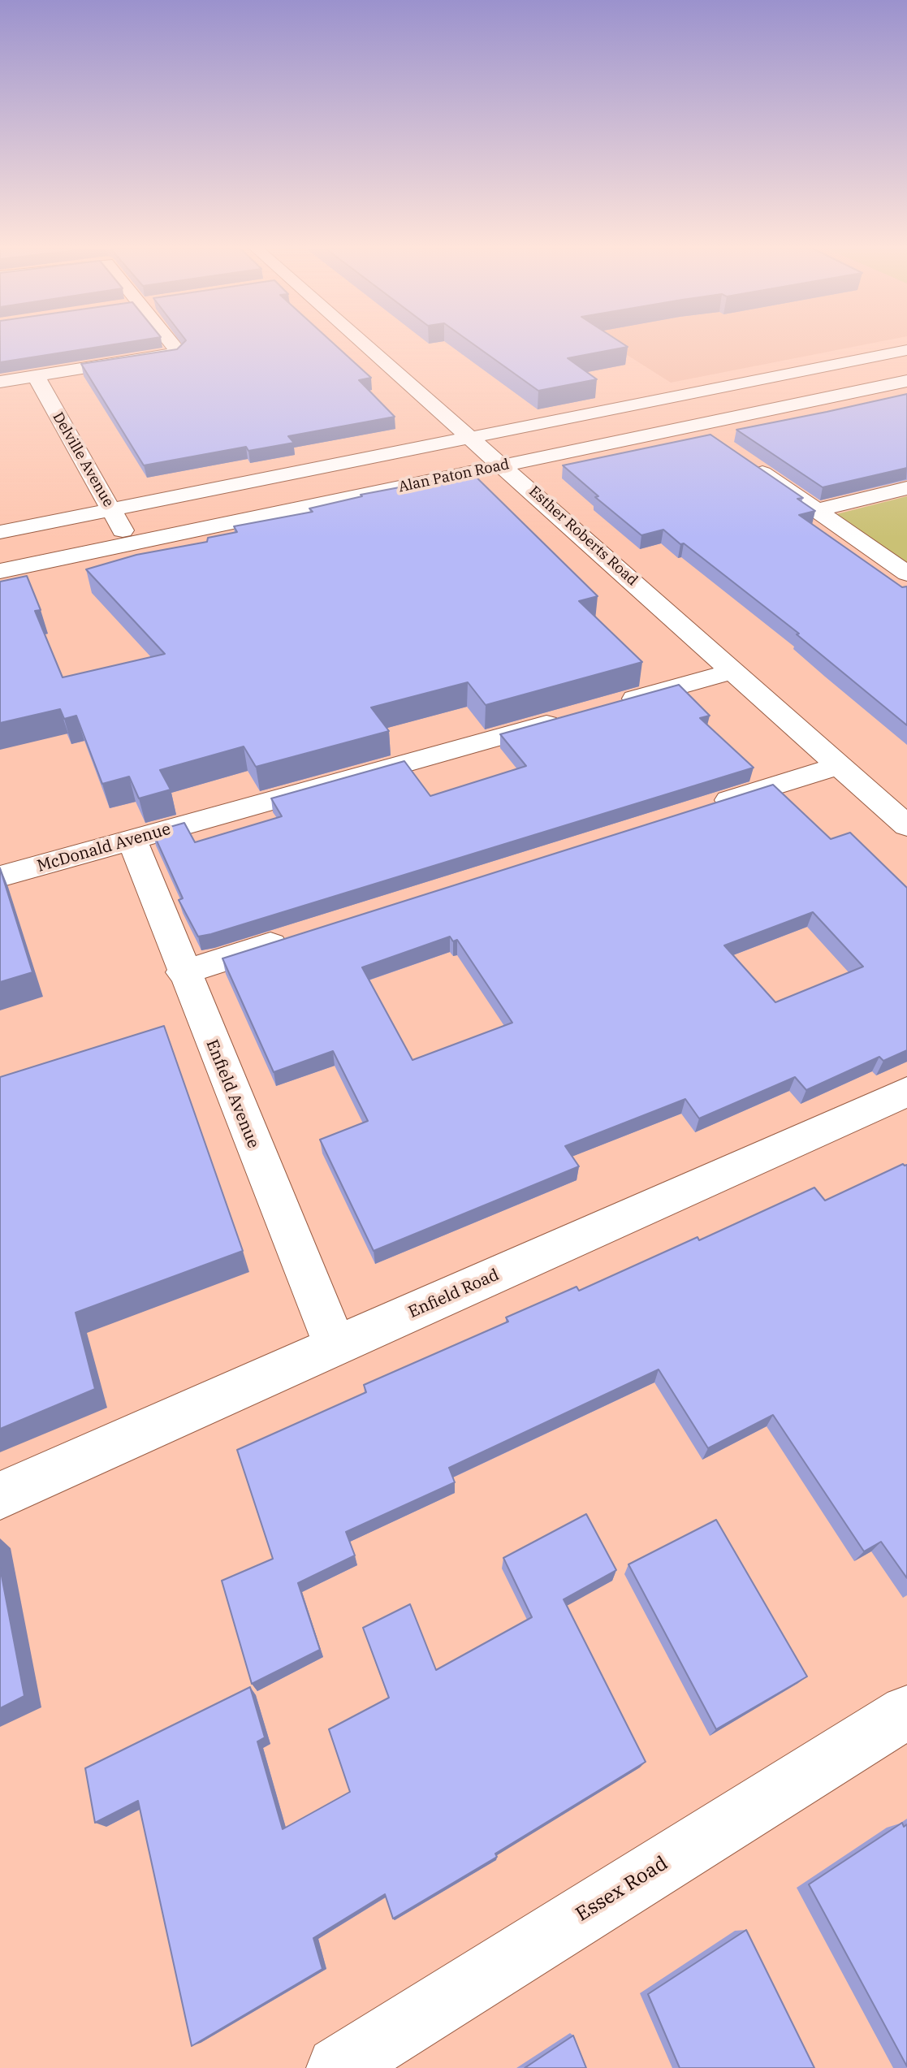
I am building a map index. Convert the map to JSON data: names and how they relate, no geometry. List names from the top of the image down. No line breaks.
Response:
{"streets":{"street":["Delville Avenue","Alan Paton Road","Esther Roberts Road","McDonald Avenue","Enfield Avenue","Enfield Road","Essex Road"]},"crossings":[["Delville Avenue","Alan Paton Road"],["Alan Paton Road","Esther Roberts Road"],["McDonald Avenue","Enfield Avenue"],["Enfield Avenue","Enfield Road"]]}
